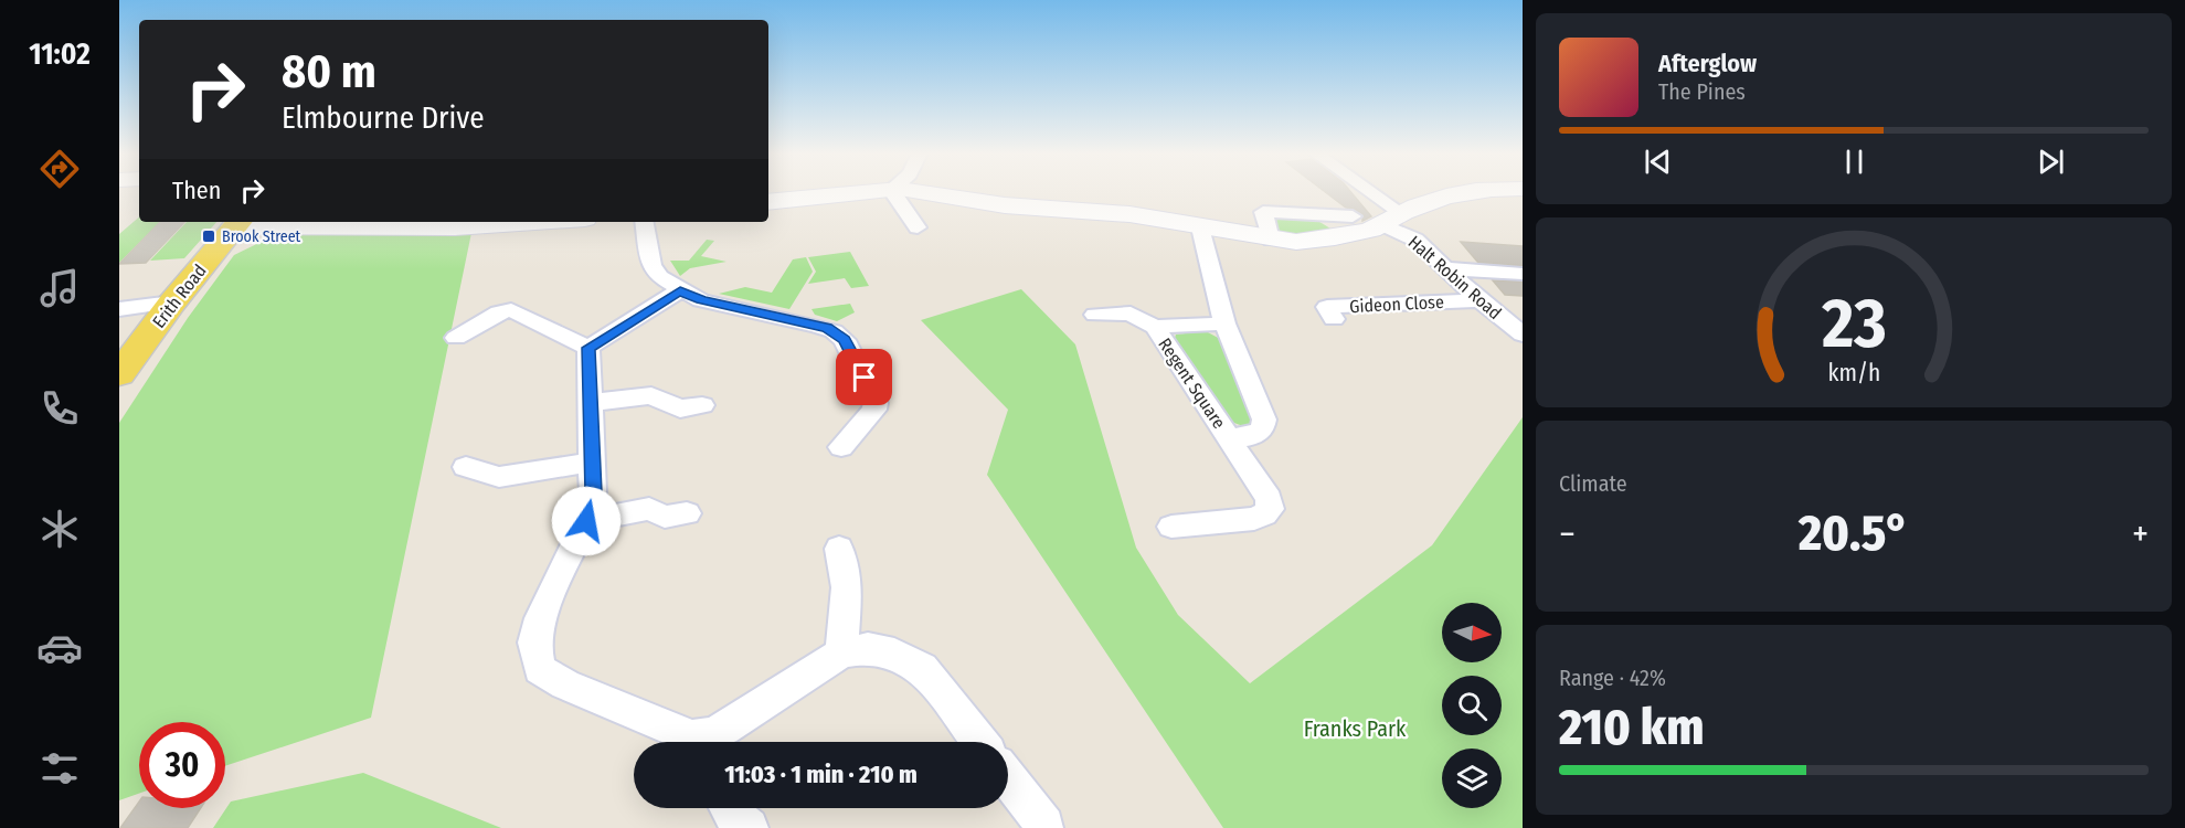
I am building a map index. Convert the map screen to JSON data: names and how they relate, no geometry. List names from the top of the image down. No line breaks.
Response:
{"streets":{"main road":["Erith Road"],"street":["Halt Robin Road","Gideon Close","Regent Square"]},"crossings":[["Halt Robin Road","Gideon Close"]],"parks":["Franks Park"],"places":{"transit":["Brook Street"]},"north":"right","page":{"tabs":"11:02","turn":["80 m","Elmbourne Drive"],"song":["Afterglow","The Pines"],"then":"Then","tile":["Climate",["Range · 42%","210 km"]],"heat":["−","20.5°","+"],"limit":"30","trip":"11:03 · 1 min · 210 m","gauge":["23","km/h"]}}
